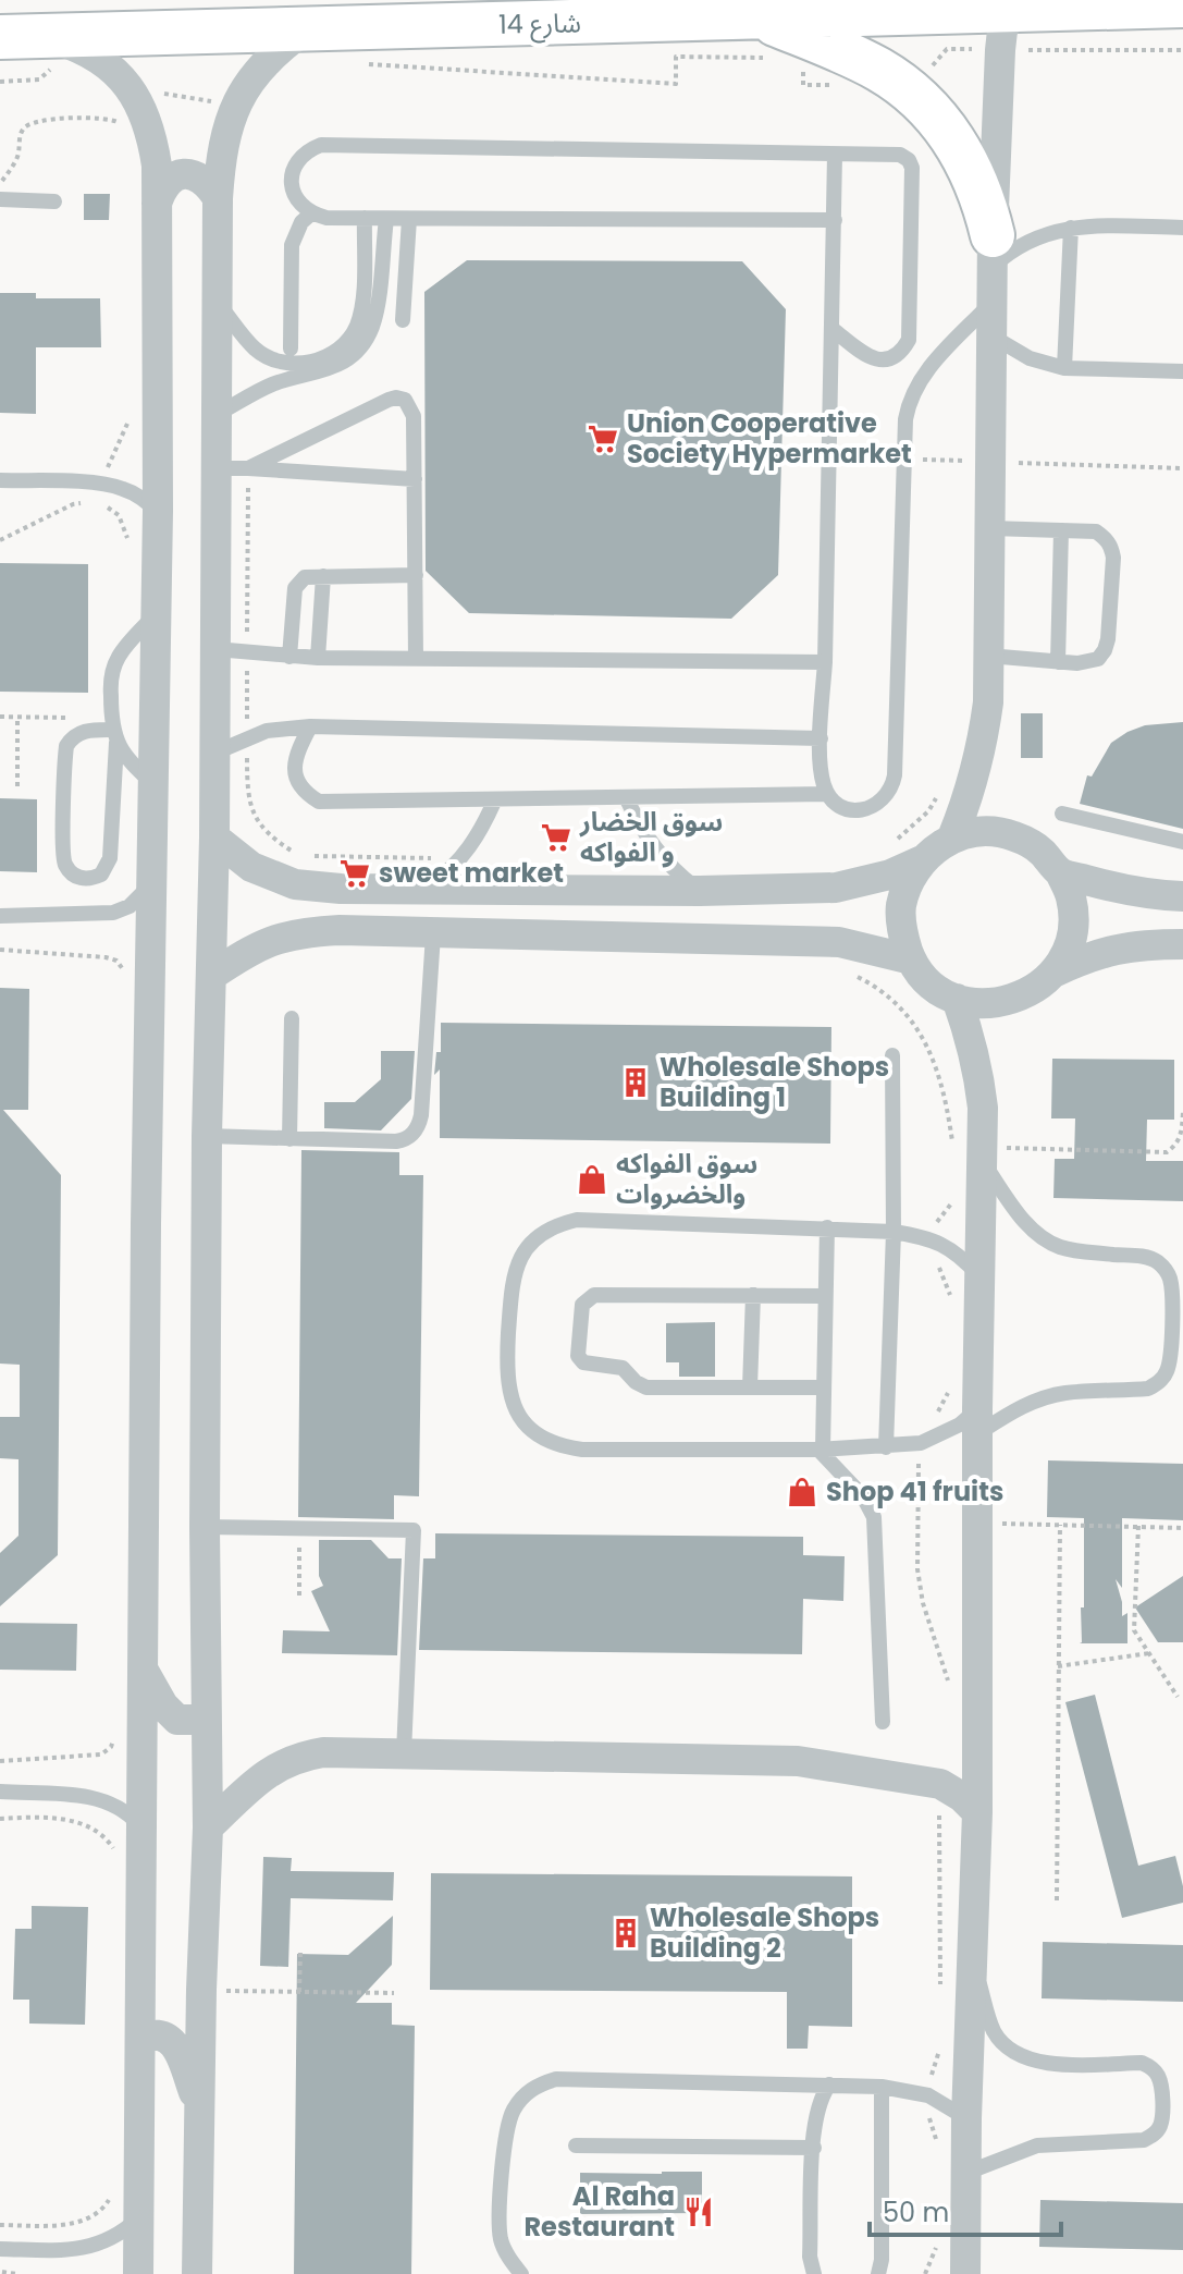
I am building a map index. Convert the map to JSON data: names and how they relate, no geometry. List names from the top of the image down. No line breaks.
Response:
{"streets":{"main road":["شارع 14"]},"places":{"supermarket":["Union Cooperative Society Hypermarket","سوق الخضار و الفواكه","sweet market"],"building":["Wholesale Shops Building 1","Wholesale Shops Building 2"],"shop":["سوق الفواكه والخضروات","Shop 41 fruits"],"restaurant":["Al Raha Restaurant"]},"scale_bar":"50 m"}
